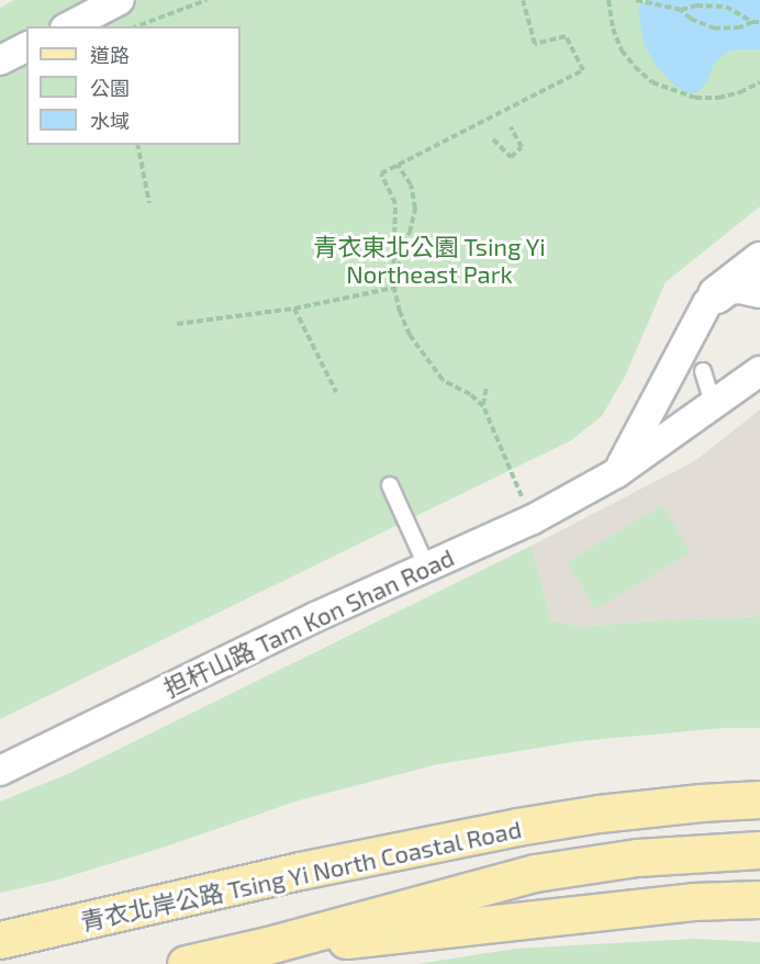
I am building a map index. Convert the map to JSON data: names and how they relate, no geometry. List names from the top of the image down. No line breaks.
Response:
{"streets":{"main road":["青衣北岸公路 Tsing Yi North Coastal Road"],"street":["担杆山路 Tam Kon Shan Road"]},"parks":["青衣東北公園 Tsing Yi Northeast Park"],"legend":["道路","公園","水域"]}
